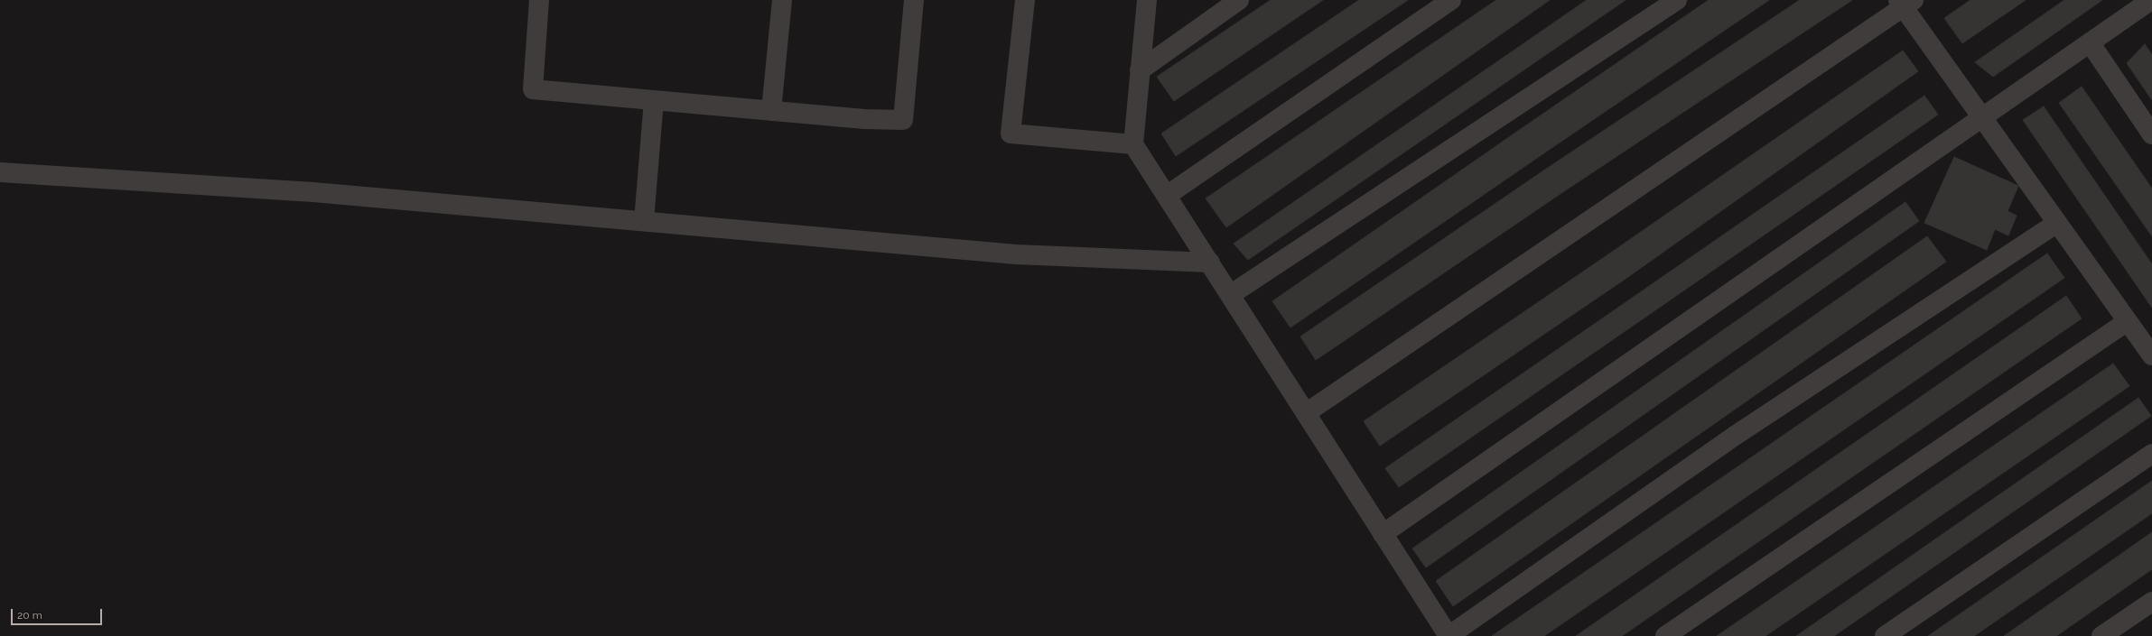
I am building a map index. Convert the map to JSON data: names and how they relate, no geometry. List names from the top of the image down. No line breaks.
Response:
{"scale_bar":"20 m"}
